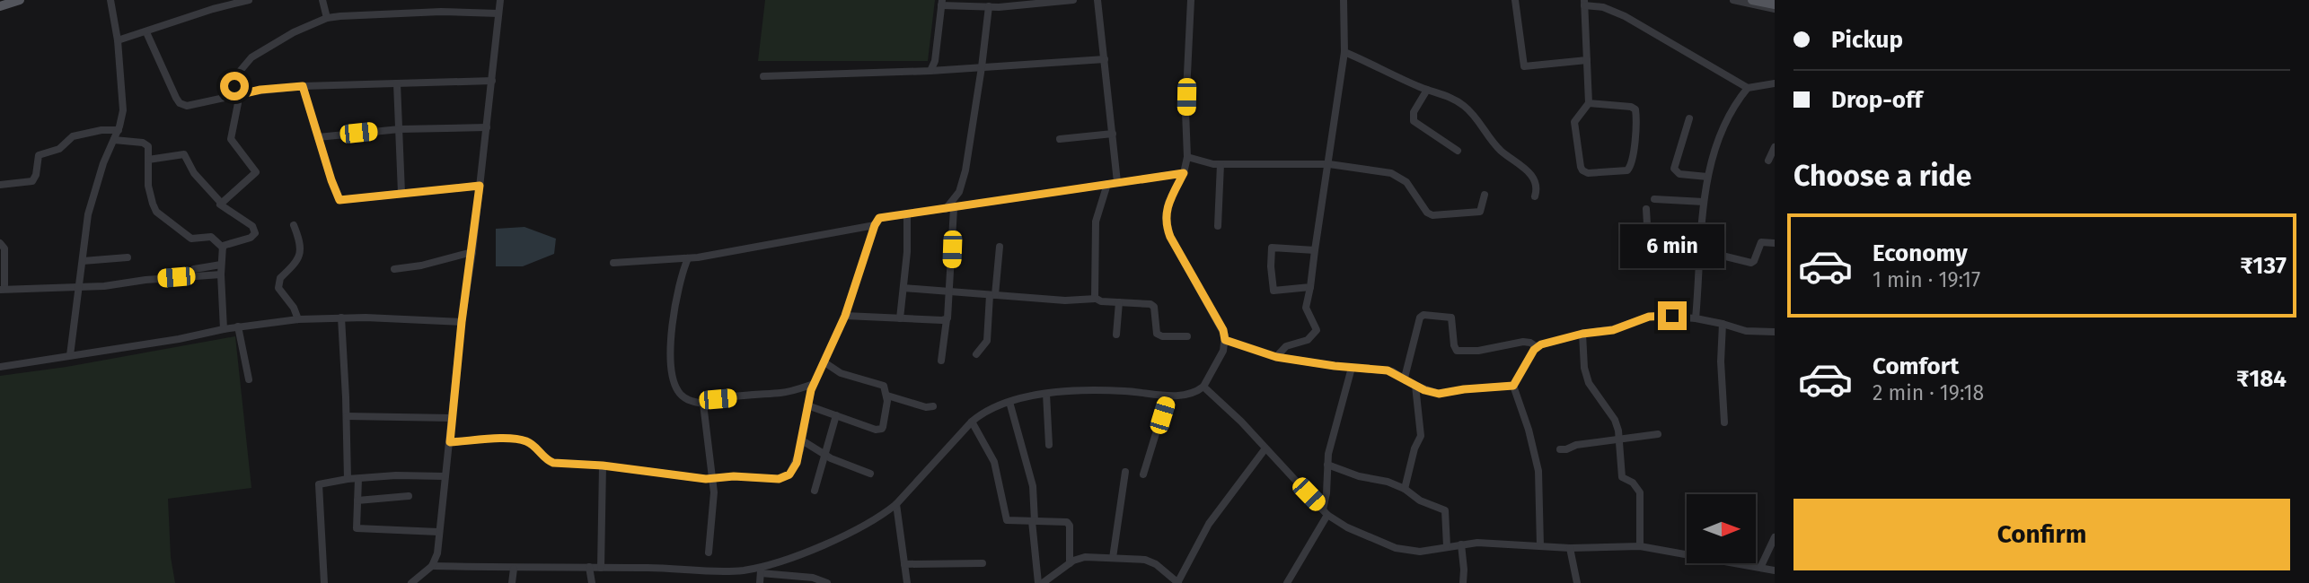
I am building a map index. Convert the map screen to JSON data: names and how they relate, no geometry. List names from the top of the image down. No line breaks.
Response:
{"north":"right","page":{"banner":["Pickup","Drop-off"],"heading":"Choose a ride","list":[{"name":"Economy","note":"1 min · 19:17","value":"₹137"},{"name":"Comfort","note":"2 min · 19:18","value":"₹184"}],"bubble":"6 min","buttons":"Confirm"}}
